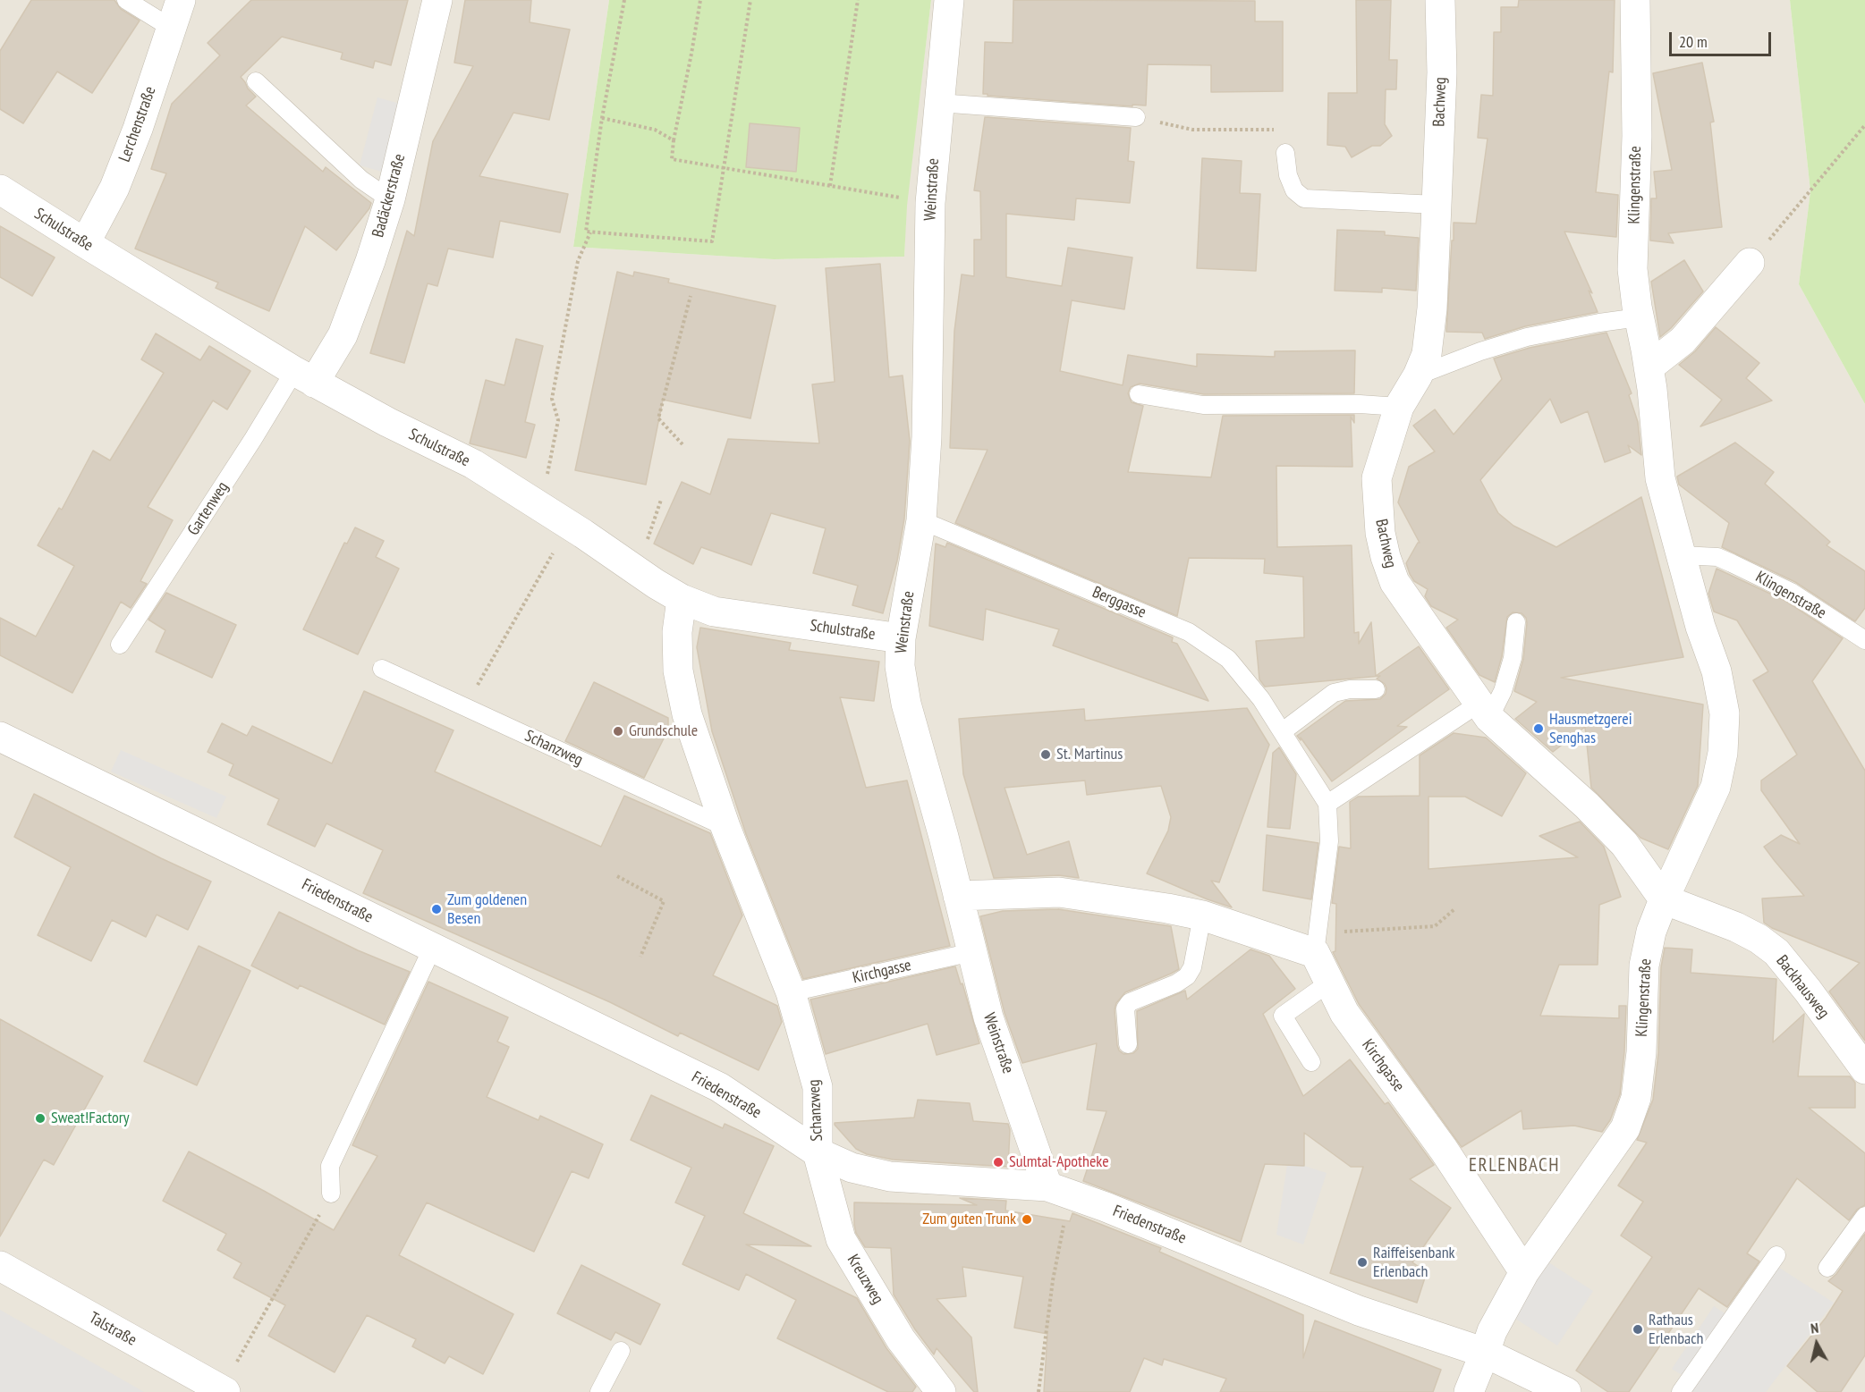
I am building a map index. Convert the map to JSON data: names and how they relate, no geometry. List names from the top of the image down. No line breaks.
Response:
{"streets":{"street":["Bachweg","Lerchenstraße","Klingenstraße","Weinstraße","Badäckerstraße","Schulstraße","Schanzweg","Friedenstraße","Kirchgasse","Backhausweg","Kreuzweg","Talstraße"],"lane":["Gartenweg","Berggasse"]},"crossings":[["Bachweg","Klingenstraße"],["Bachweg","Backhausweg"],["Lerchenstraße","Schulstraße"],["Klingenstraße","Friedenstraße"],["Klingenstraße","Kirchgasse"],["Klingenstraße","Backhausweg"],["Weinstraße","Schulstraße"],["Weinstraße","Berggasse"],["Weinstraße","Friedenstraße"],["Weinstraße","Kirchgasse"],["Badäckerstraße","Schulstraße"],["Badäckerstraße","Gartenweg"],["Schulstraße","Gartenweg"],["Schulstraße","Schanzweg"],["Berggasse","Kirchgasse"],["Schanzweg","Friedenstraße"],["Schanzweg","Kirchgasse"],["Schanzweg","Kreuzweg"],["Friedenstraße","Kreuzweg"]],"districts":["ERLENBACH"],"places":["Hausmetzgerei Senghas","Grundschule","St. Martinus","Zum goldenen Besen","Sweat!Factory","Sulmtal-Apotheke","Zum guten Trunk","Raiffeisenbank Erlenbach","Rathaus Erlenbach"],"scale_bar":"20 m","north":"top"}
